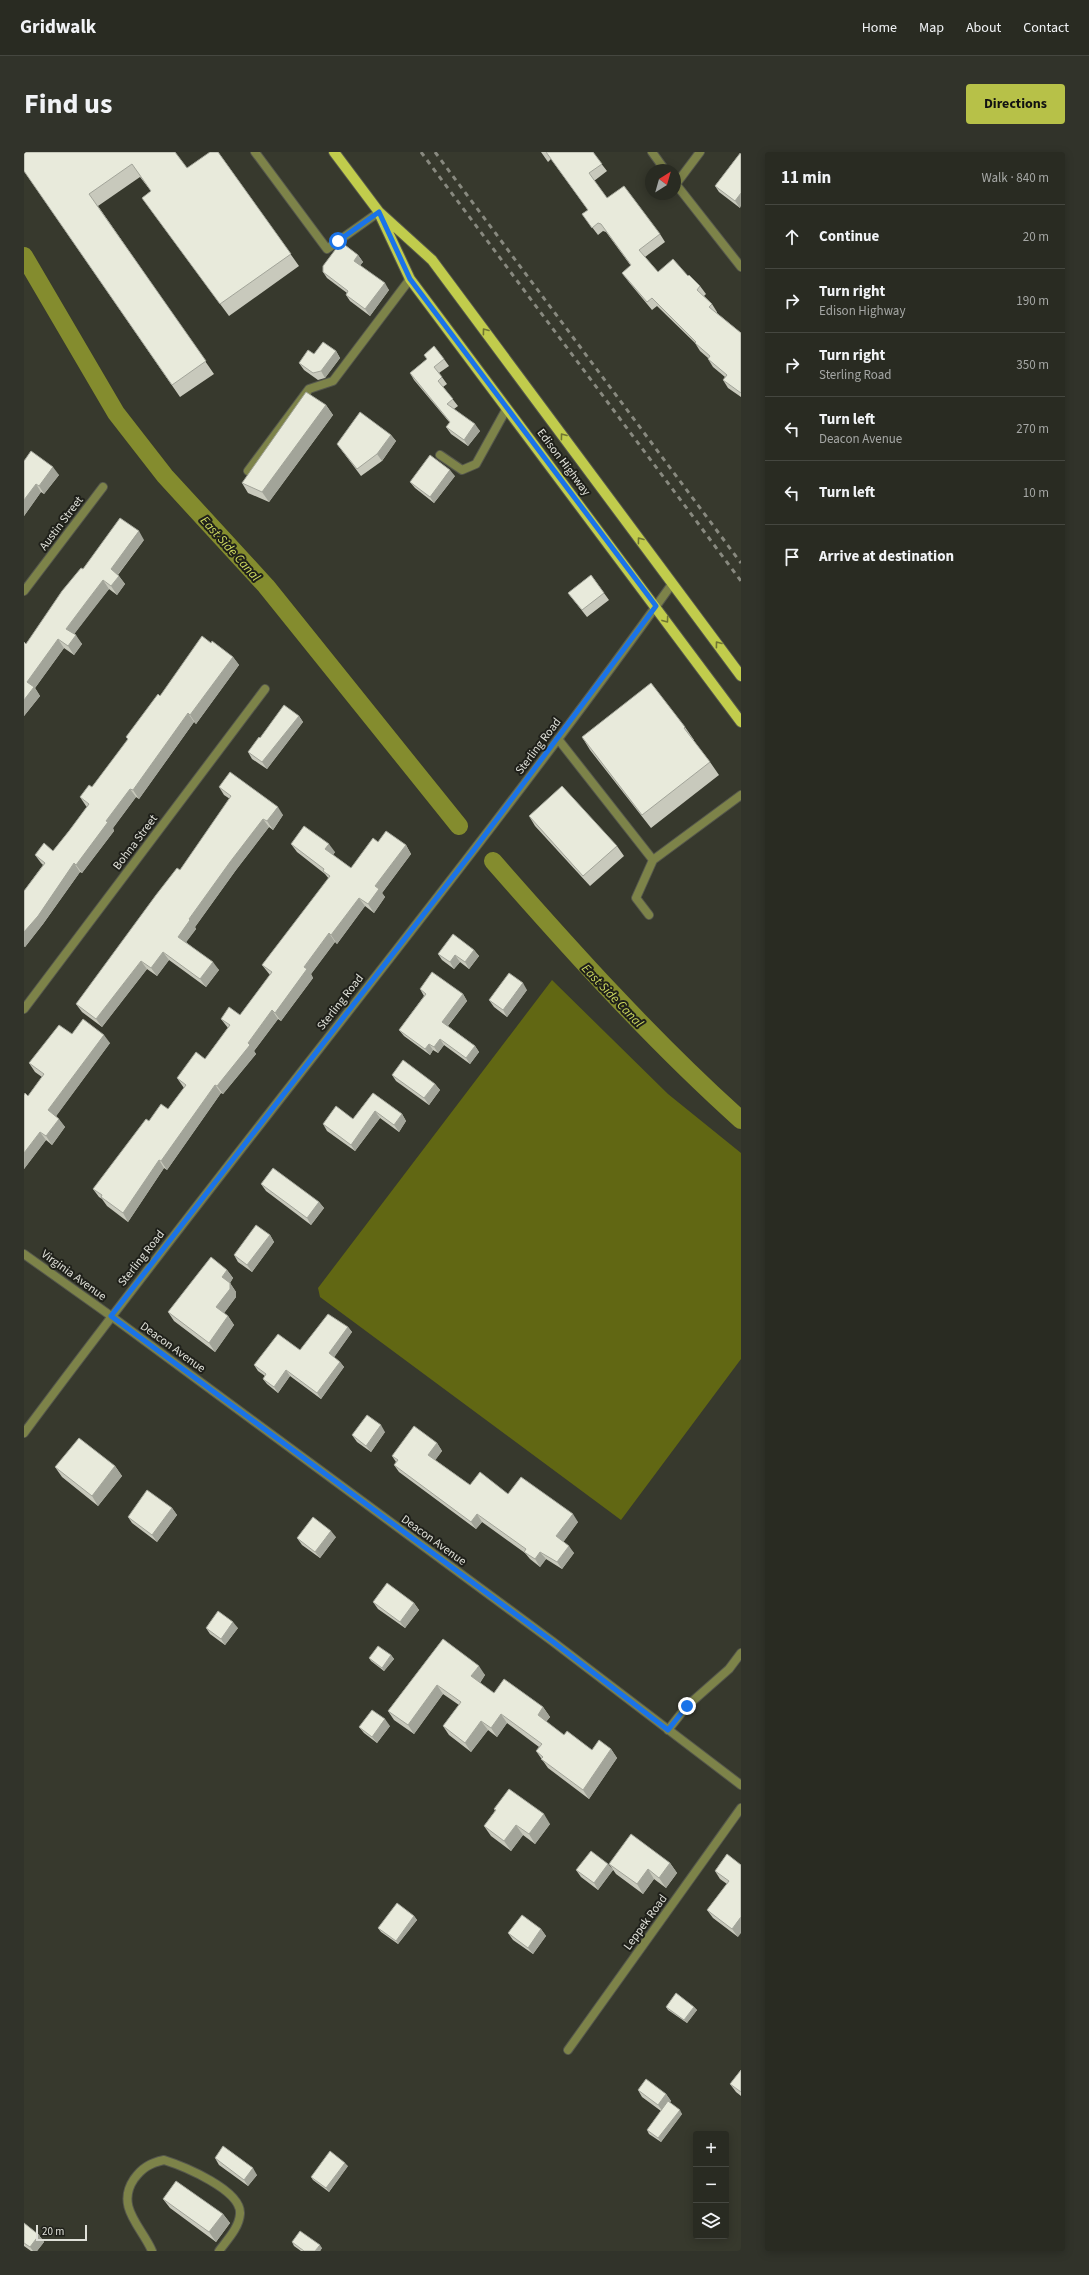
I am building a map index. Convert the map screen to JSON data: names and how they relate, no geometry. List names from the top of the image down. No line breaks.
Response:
{"streets":{"main road":["Edison Highway"],"street":["Austin Street","Sterling Road","Bohna Street","Virginia Avenue","Deacon Avenue","Leppek Road"]},"crossings":[["Edison Highway","Sterling Road"],["Sterling Road","Virginia Avenue"],["Sterling Road","Deacon Avenue"],["Virginia Avenue","Deacon Avenue"]],"water":["East Side Canal"],"scale_bar":"20 m","north":"top right","page":{"header":"Gridwalk","nav":["Home","Map","About","Contact"],"title":"Find us","buttons":"Directions","heading":["11 min","Walk · 840 m"],"list":[["Continue","20 m"],["Turn right","Edison Highway","190 m"],["Turn right","Sterling Road","350 m"],["Turn left","Deacon Avenue","270 m"],["Turn left","10 m"],"Arrive at destination"],"map_buttons":["+","−"],"scale":"20 m"}}
